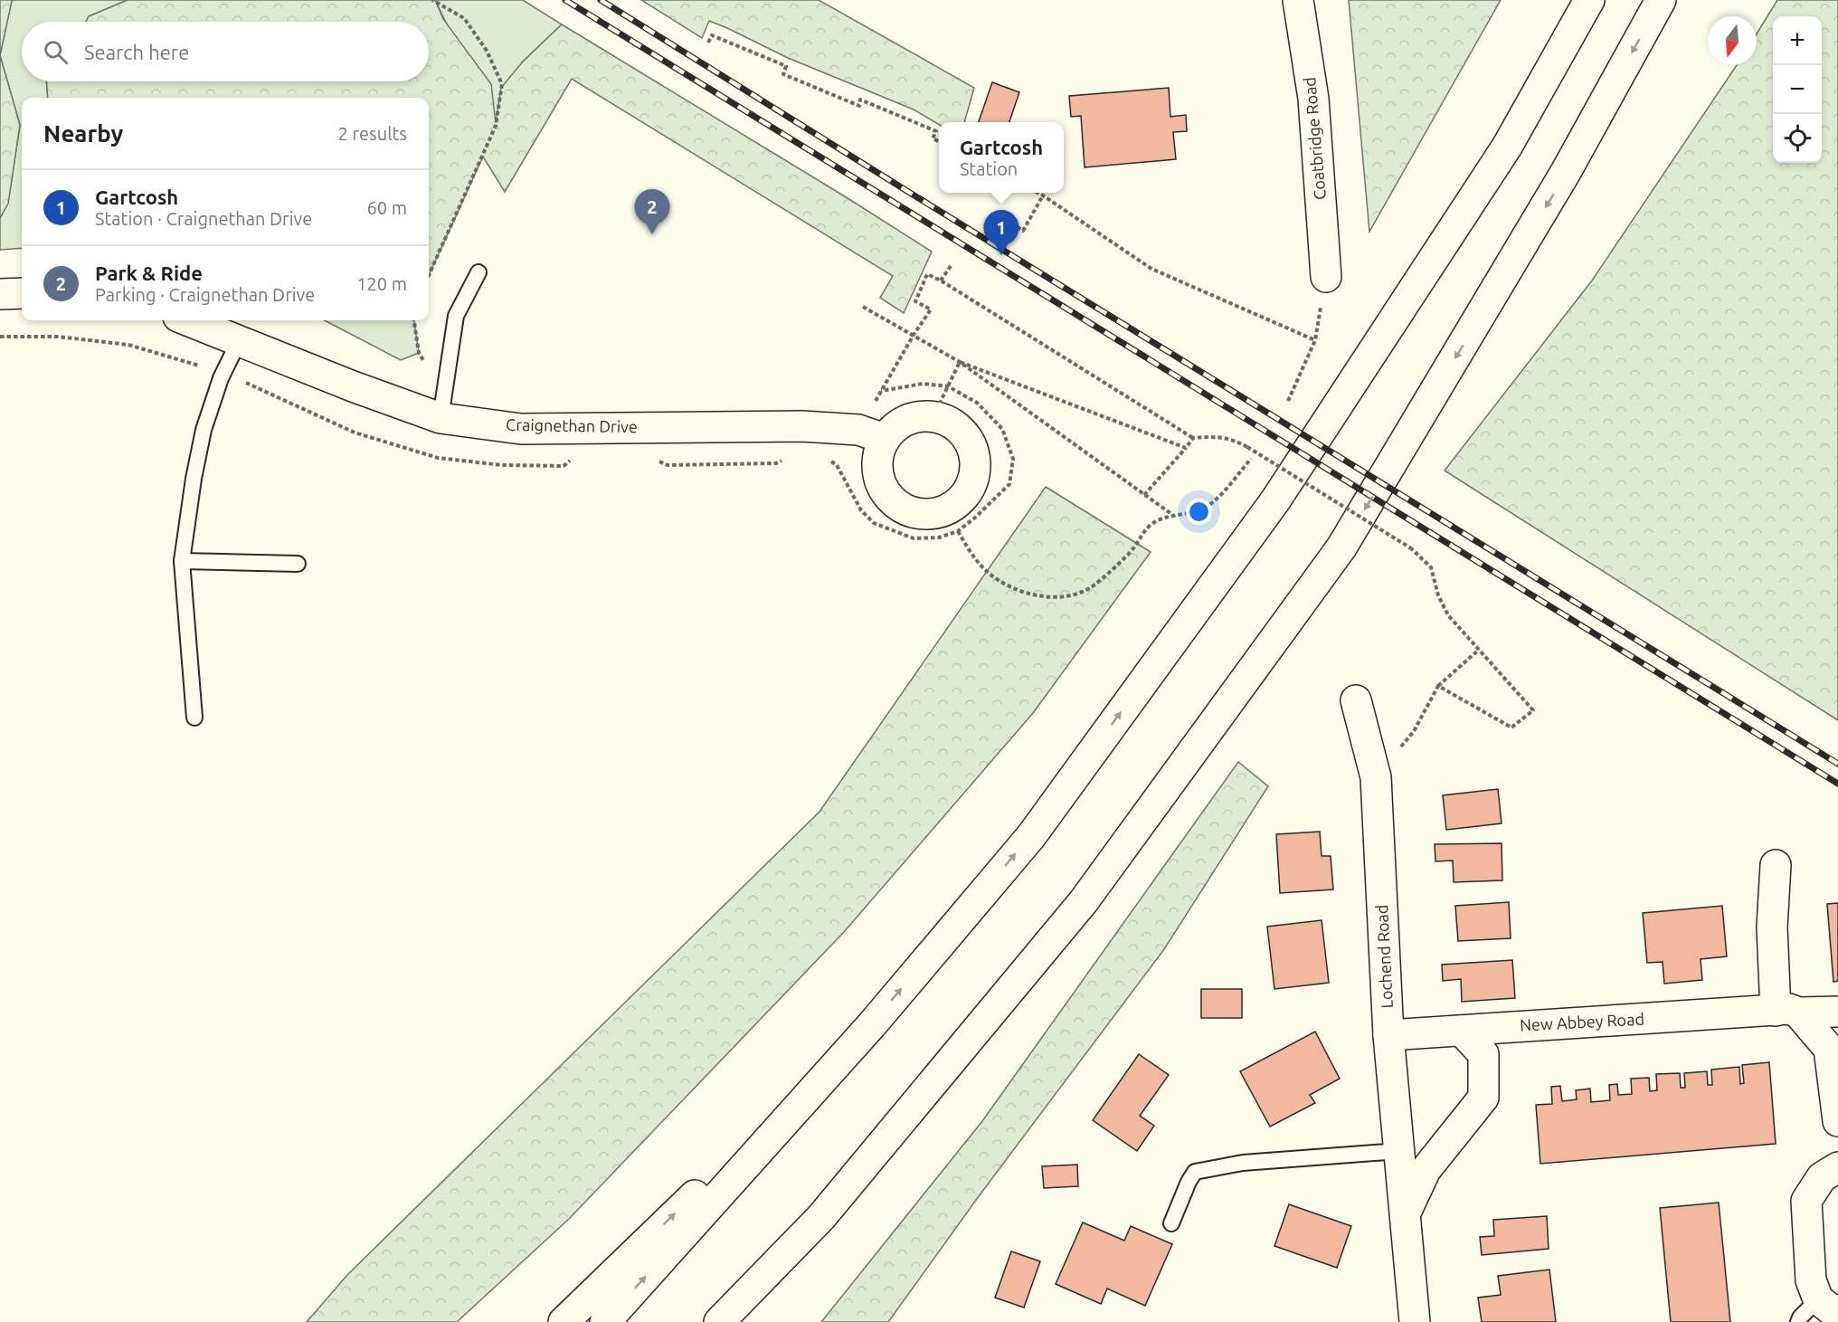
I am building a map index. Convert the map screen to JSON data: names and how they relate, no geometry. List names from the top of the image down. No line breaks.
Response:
{"streets":{"main road":["Coatbridge Road","Craignethan Drive","Lochend Road","New Abbey Road"]},"crossings":[["Lochend Road","New Abbey Road"]],"north":"bottom","page":{"map_buttons":["+","−"],"search":"Search here","heading":["Nearby","2 results"],"popup":["Gartcosh","Station"],"list":[{"mark":"1","name":"Gartcosh","note":"Station · Craignethan Drive","value":"60 m"},{"mark":"2","name":"Park & Ride","note":"Parking · Craignethan Drive","value":"120 m"}],"pins":["2","1"]}}
